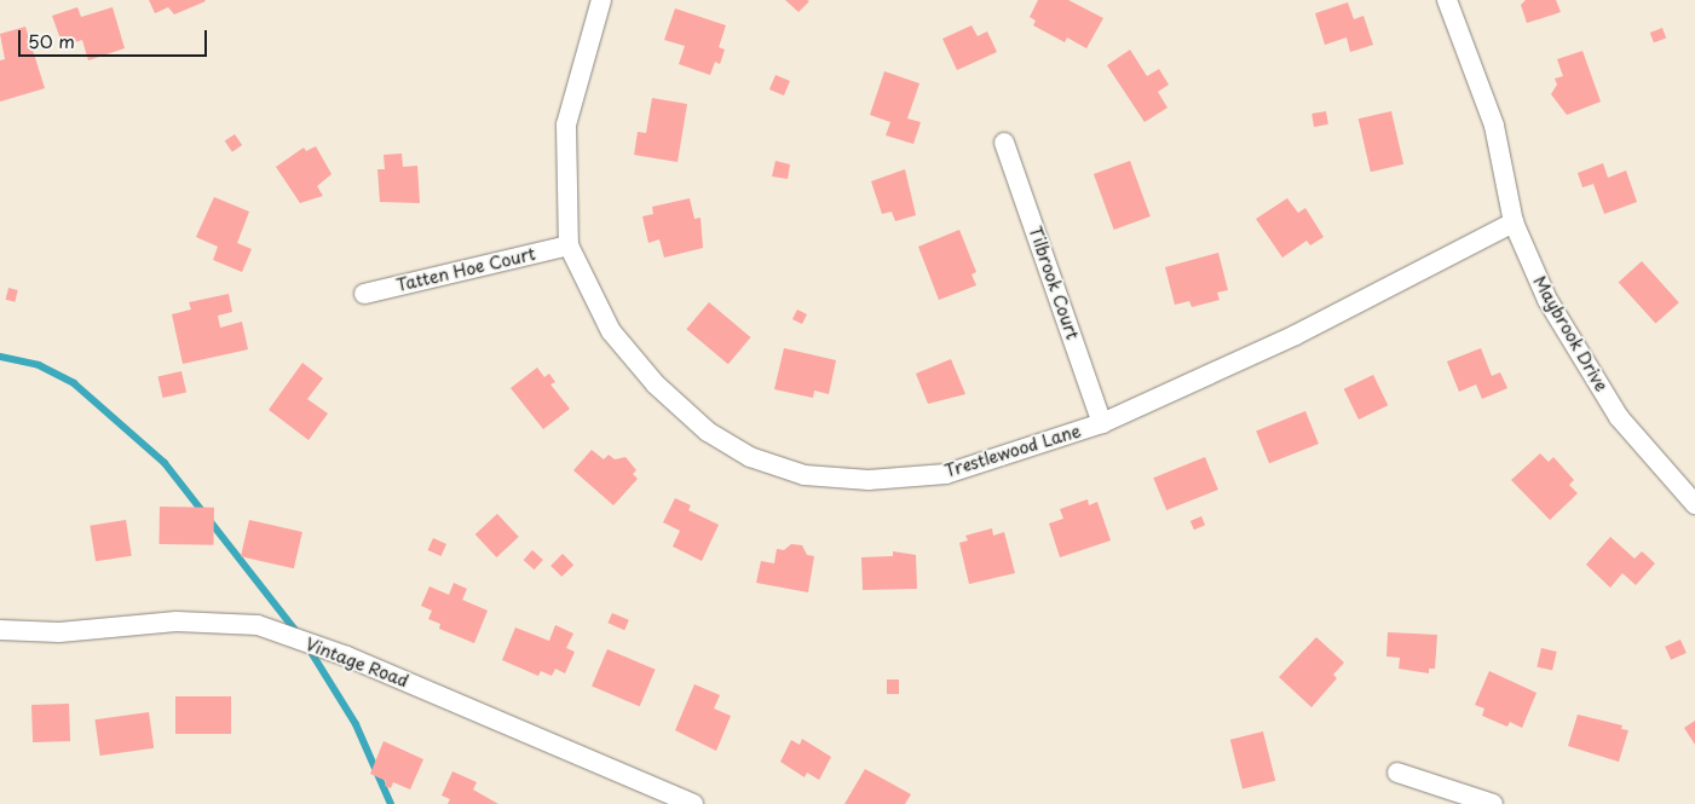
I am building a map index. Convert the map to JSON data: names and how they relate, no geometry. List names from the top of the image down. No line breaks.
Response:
{"streets":{"street":["Tatten Hoe Court","Tilbrook Court","Maybrook Drive","Trestlewood Lane","Vintage Road"]},"crossings":[["Tatten Hoe Court","Trestlewood Lane"],["Tilbrook Court","Trestlewood Lane"],["Maybrook Drive","Trestlewood Lane"]],"scale_bar":"50 m"}
